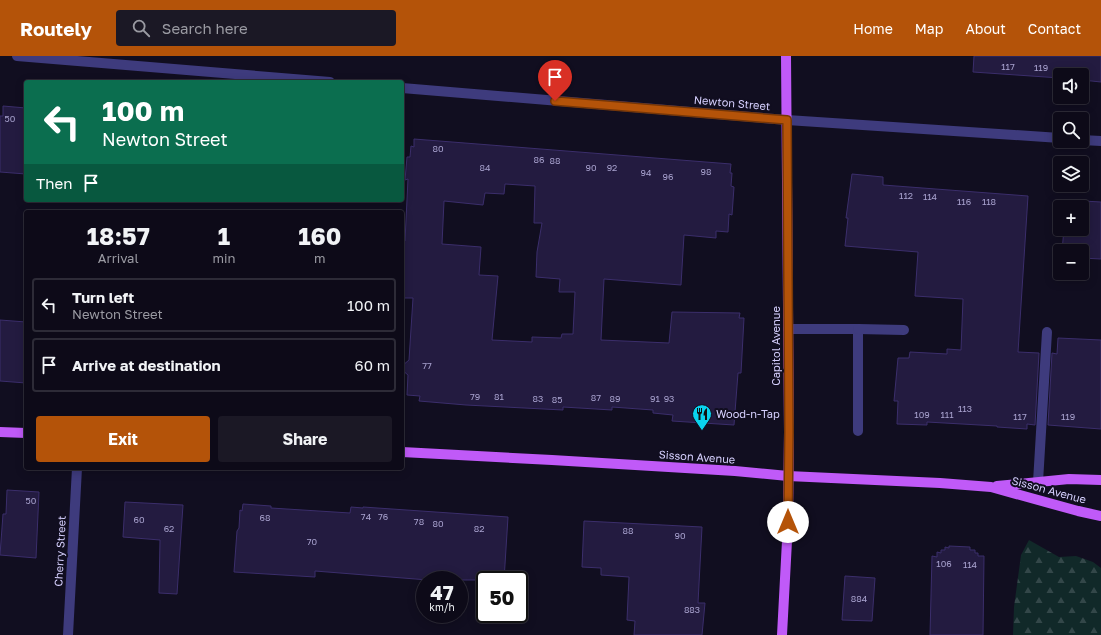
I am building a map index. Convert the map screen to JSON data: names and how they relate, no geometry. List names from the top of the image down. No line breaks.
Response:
{"streets":{"main road":["Capitol Avenue","Sisson Avenue"],"street":["Newton Street","Cherry Street"]},"crossings":[["Newton Street","Capitol Avenue"],["Capitol Avenue","Sisson Avenue"]],"places":{"restaurant":["Wood-n-Tap"]},"house_numbers":["117","119","50","80","86","88","84","90","92","98","94","96","112","114","116","118","77","79","81","87","83","89","91","93","85","113","109","111","117","119","50","74","76","68","60","78","80","62","82","88","90","70","106","114","884","883"],"page":{"header":"Routely","search":"Search here","nav":["Home","Map","About","Contact"],"map_buttons":["+","−"],"turn":["100 m","Newton Street"],"then":"Then","eta":["18:57","Arrival","1","min","160","m"],"list":[{"name":"Turn left","note":"Newton Street","value":"100 m"},{"name":"Arrive at destination","value":"60 m"}],"buttons":["Exit","Share"],"speed":"47 km/h","limit":"50"}}
